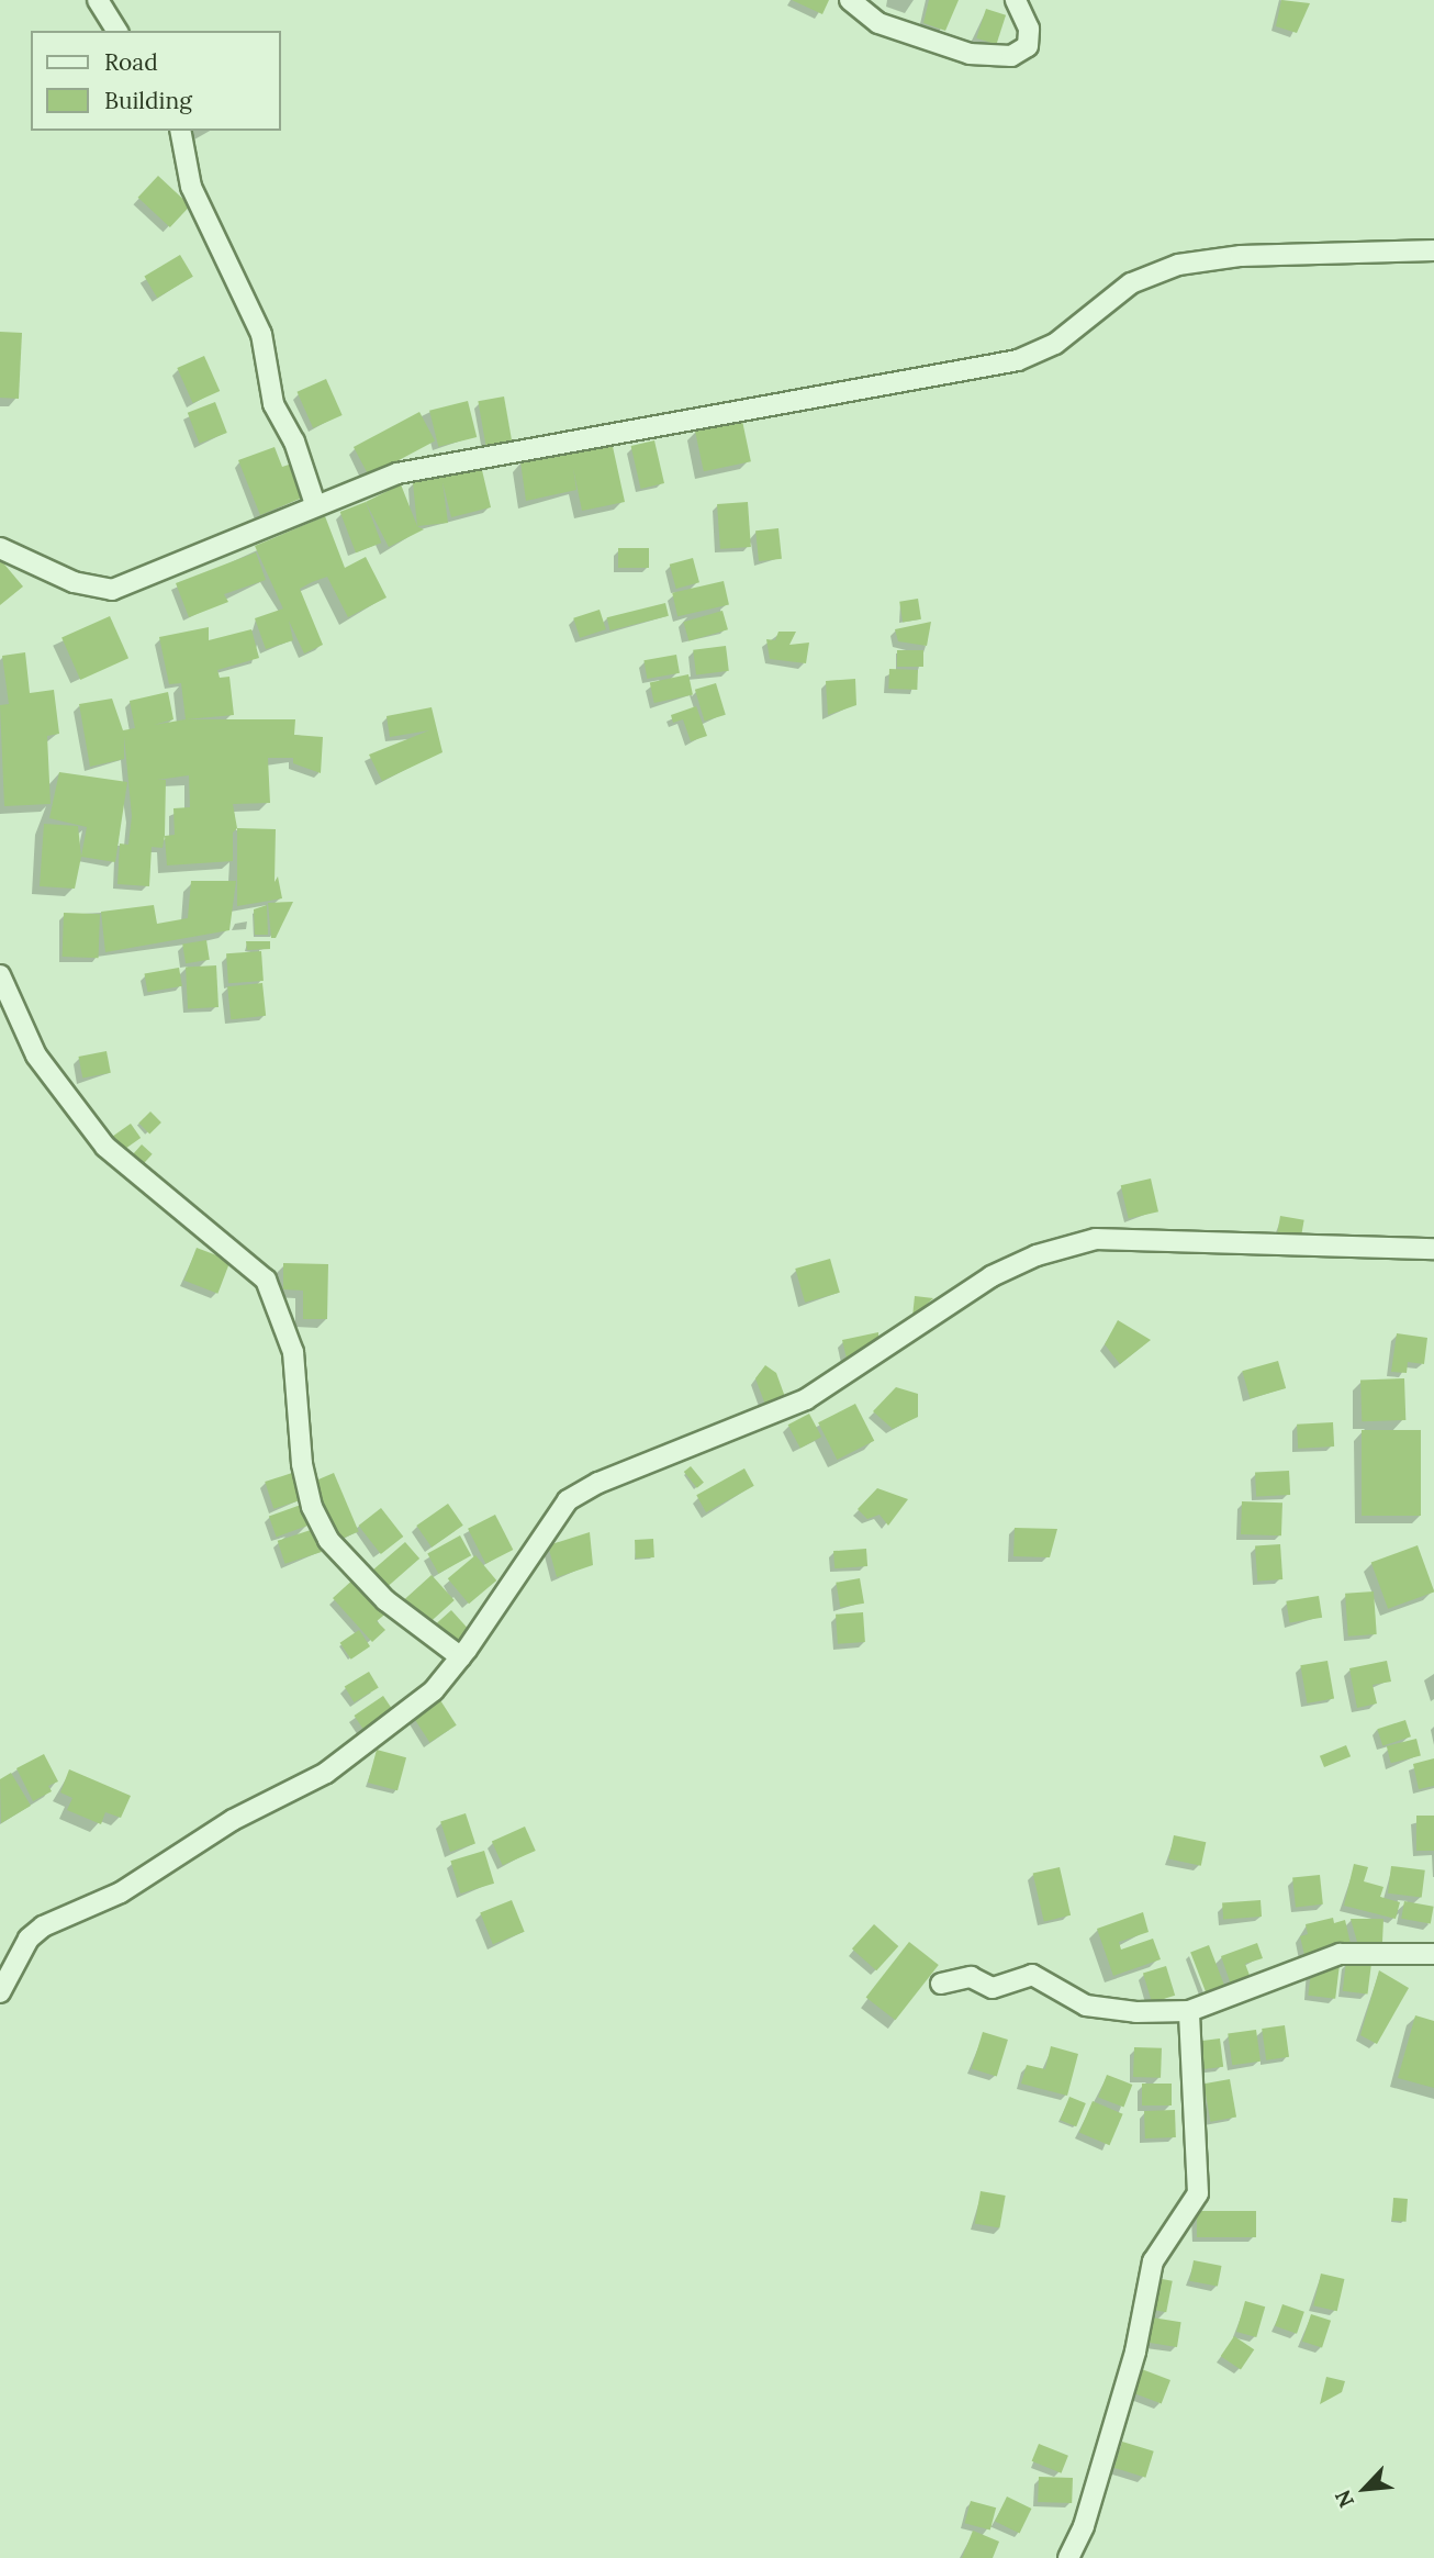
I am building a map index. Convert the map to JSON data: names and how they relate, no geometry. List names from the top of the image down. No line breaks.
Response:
{"legend":["Road","Building"],"north":"bottom left"}
